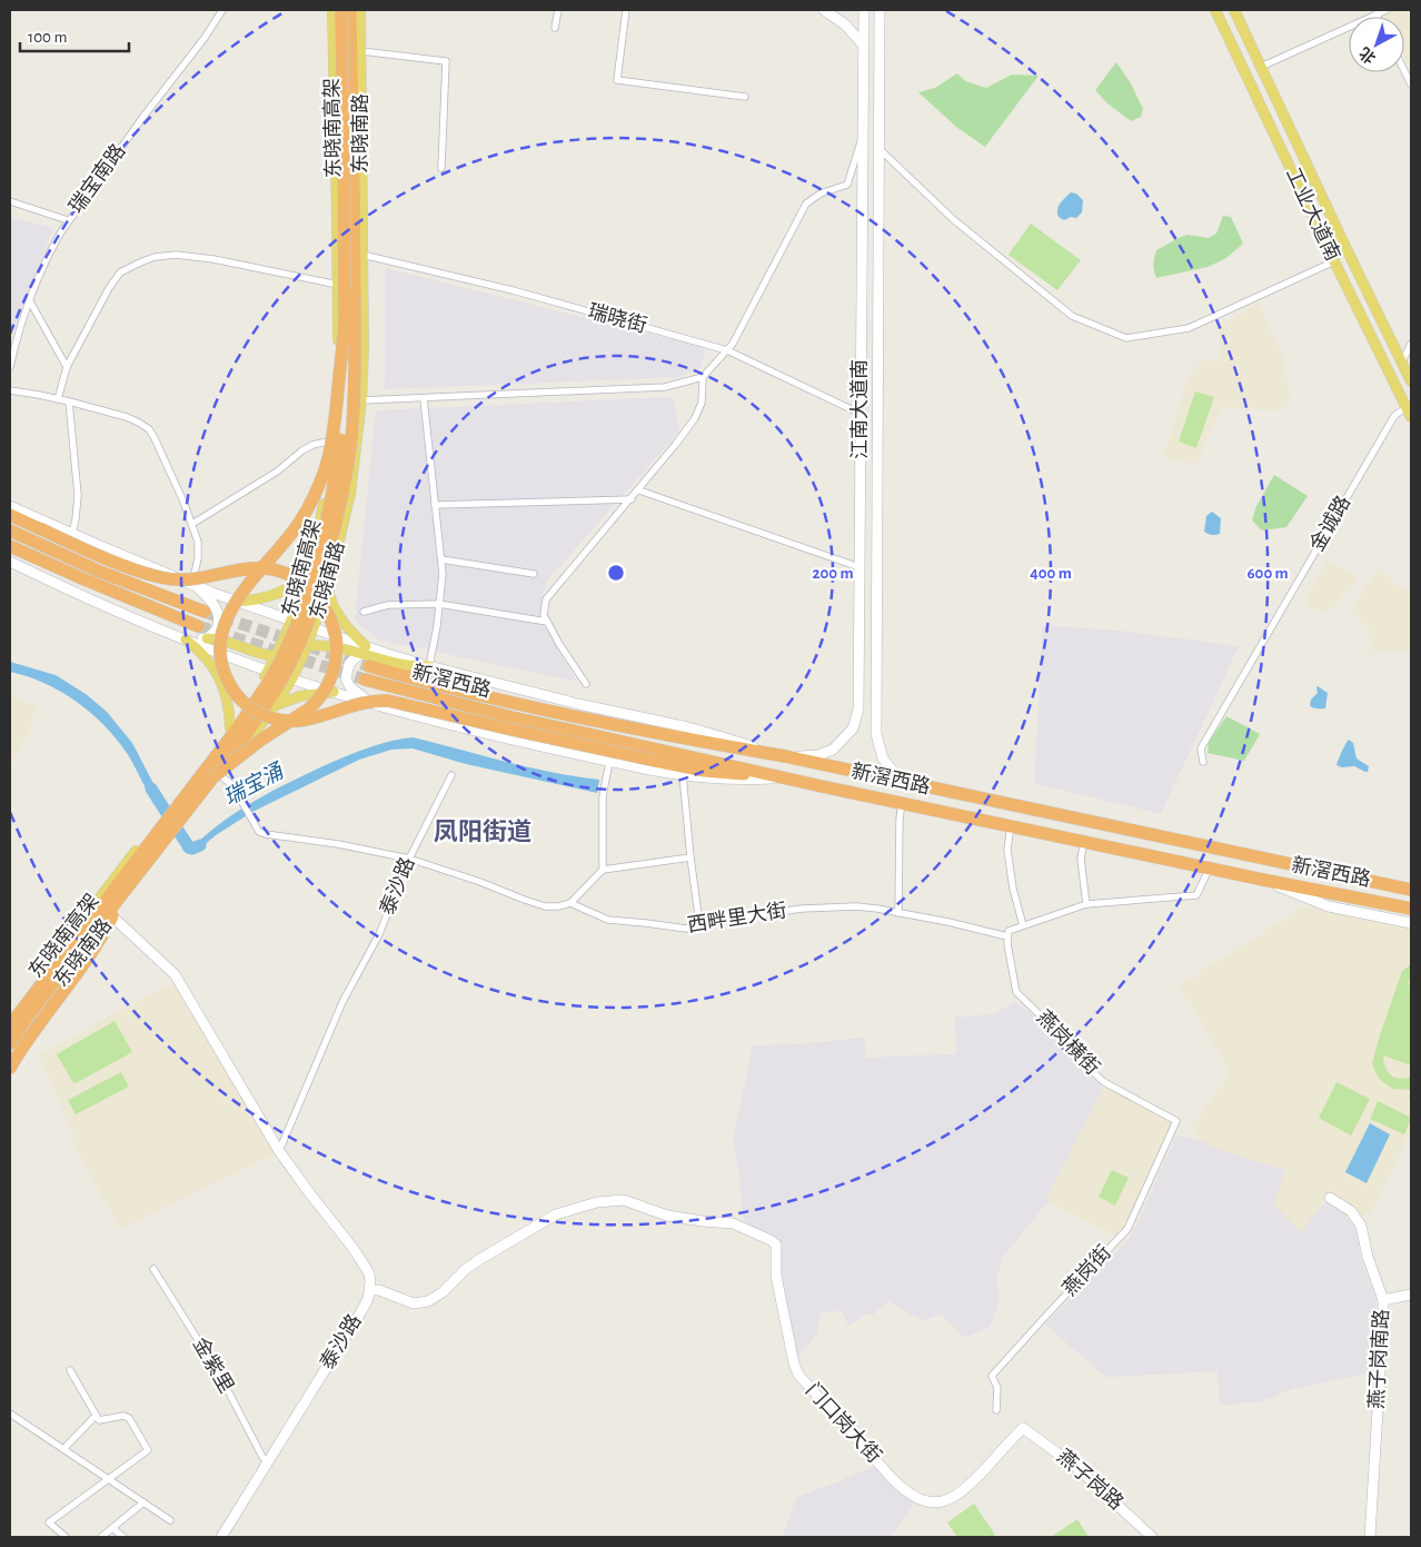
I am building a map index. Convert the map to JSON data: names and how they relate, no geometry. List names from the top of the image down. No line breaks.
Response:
{"streets":{"highway":["东晓南高架","新滘西路"],"main road":["东晓南路","工业大道南","江南大道南","泰沙路","燕子岗南路","门口岗大街","燕子岗路"],"street":["瑞宝南路","瑞晓街","金诚路","西畔里大街","燕岗横街","燕岗街","金紫里"]},"crossings":[["东晓南高架","东晓南路"],["东晓南路","瑞晓街"],["东晓南路","泰沙路"],["工业大道南","金诚路"],["瑞晓街","江南大道南"],["江南大道南","新滘西路"],["泰沙路","金紫里"],["泰沙路","门口岗大街"],["西畔里大街","燕岗横街"],["燕岗横街","燕岗街"],["门口岗大街","燕子岗路"]],"districts":["凤阳街道"],"water":["瑞宝涌"],"scale_bar":"100 m","north":"bottom left","rings":["200 m","400 m","600 m"]}
